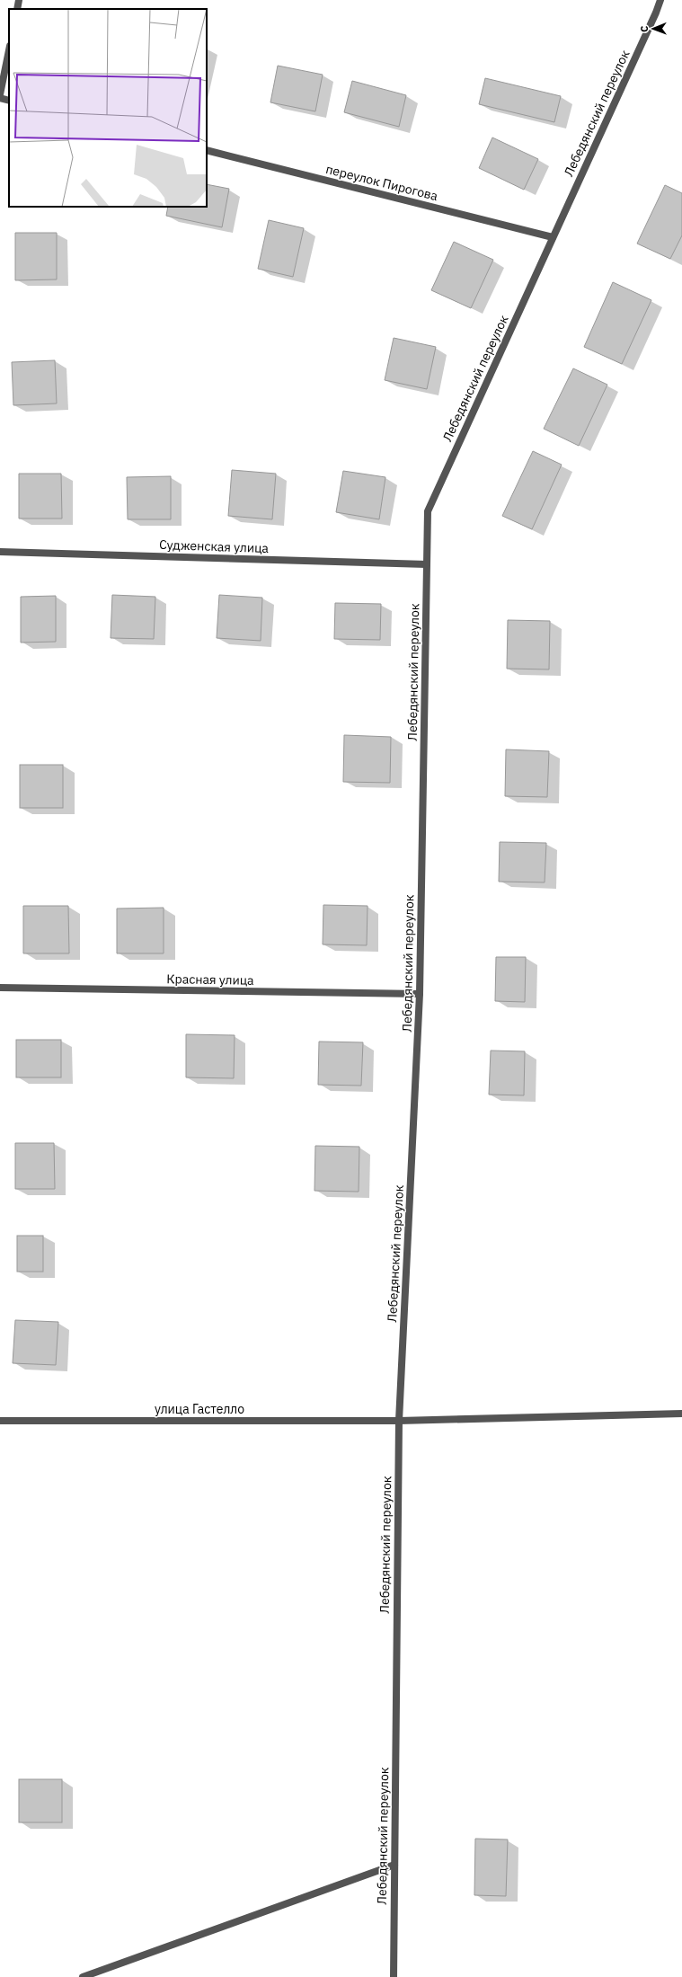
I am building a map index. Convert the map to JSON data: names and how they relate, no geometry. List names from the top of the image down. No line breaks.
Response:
{"streets":{"street":["Лебедянский переулок","переулок Пирогова","Судженская улица","Красная улица","улица Гастелло"]},"crossings":[["Лебедянский переулок","переулок Пирогова"],["Лебедянский переулок","Судженская улица"],["Лебедянский переулок","Красная улица"],["Лебедянский переулок","улица Гастелло"]],"north":"left"}
